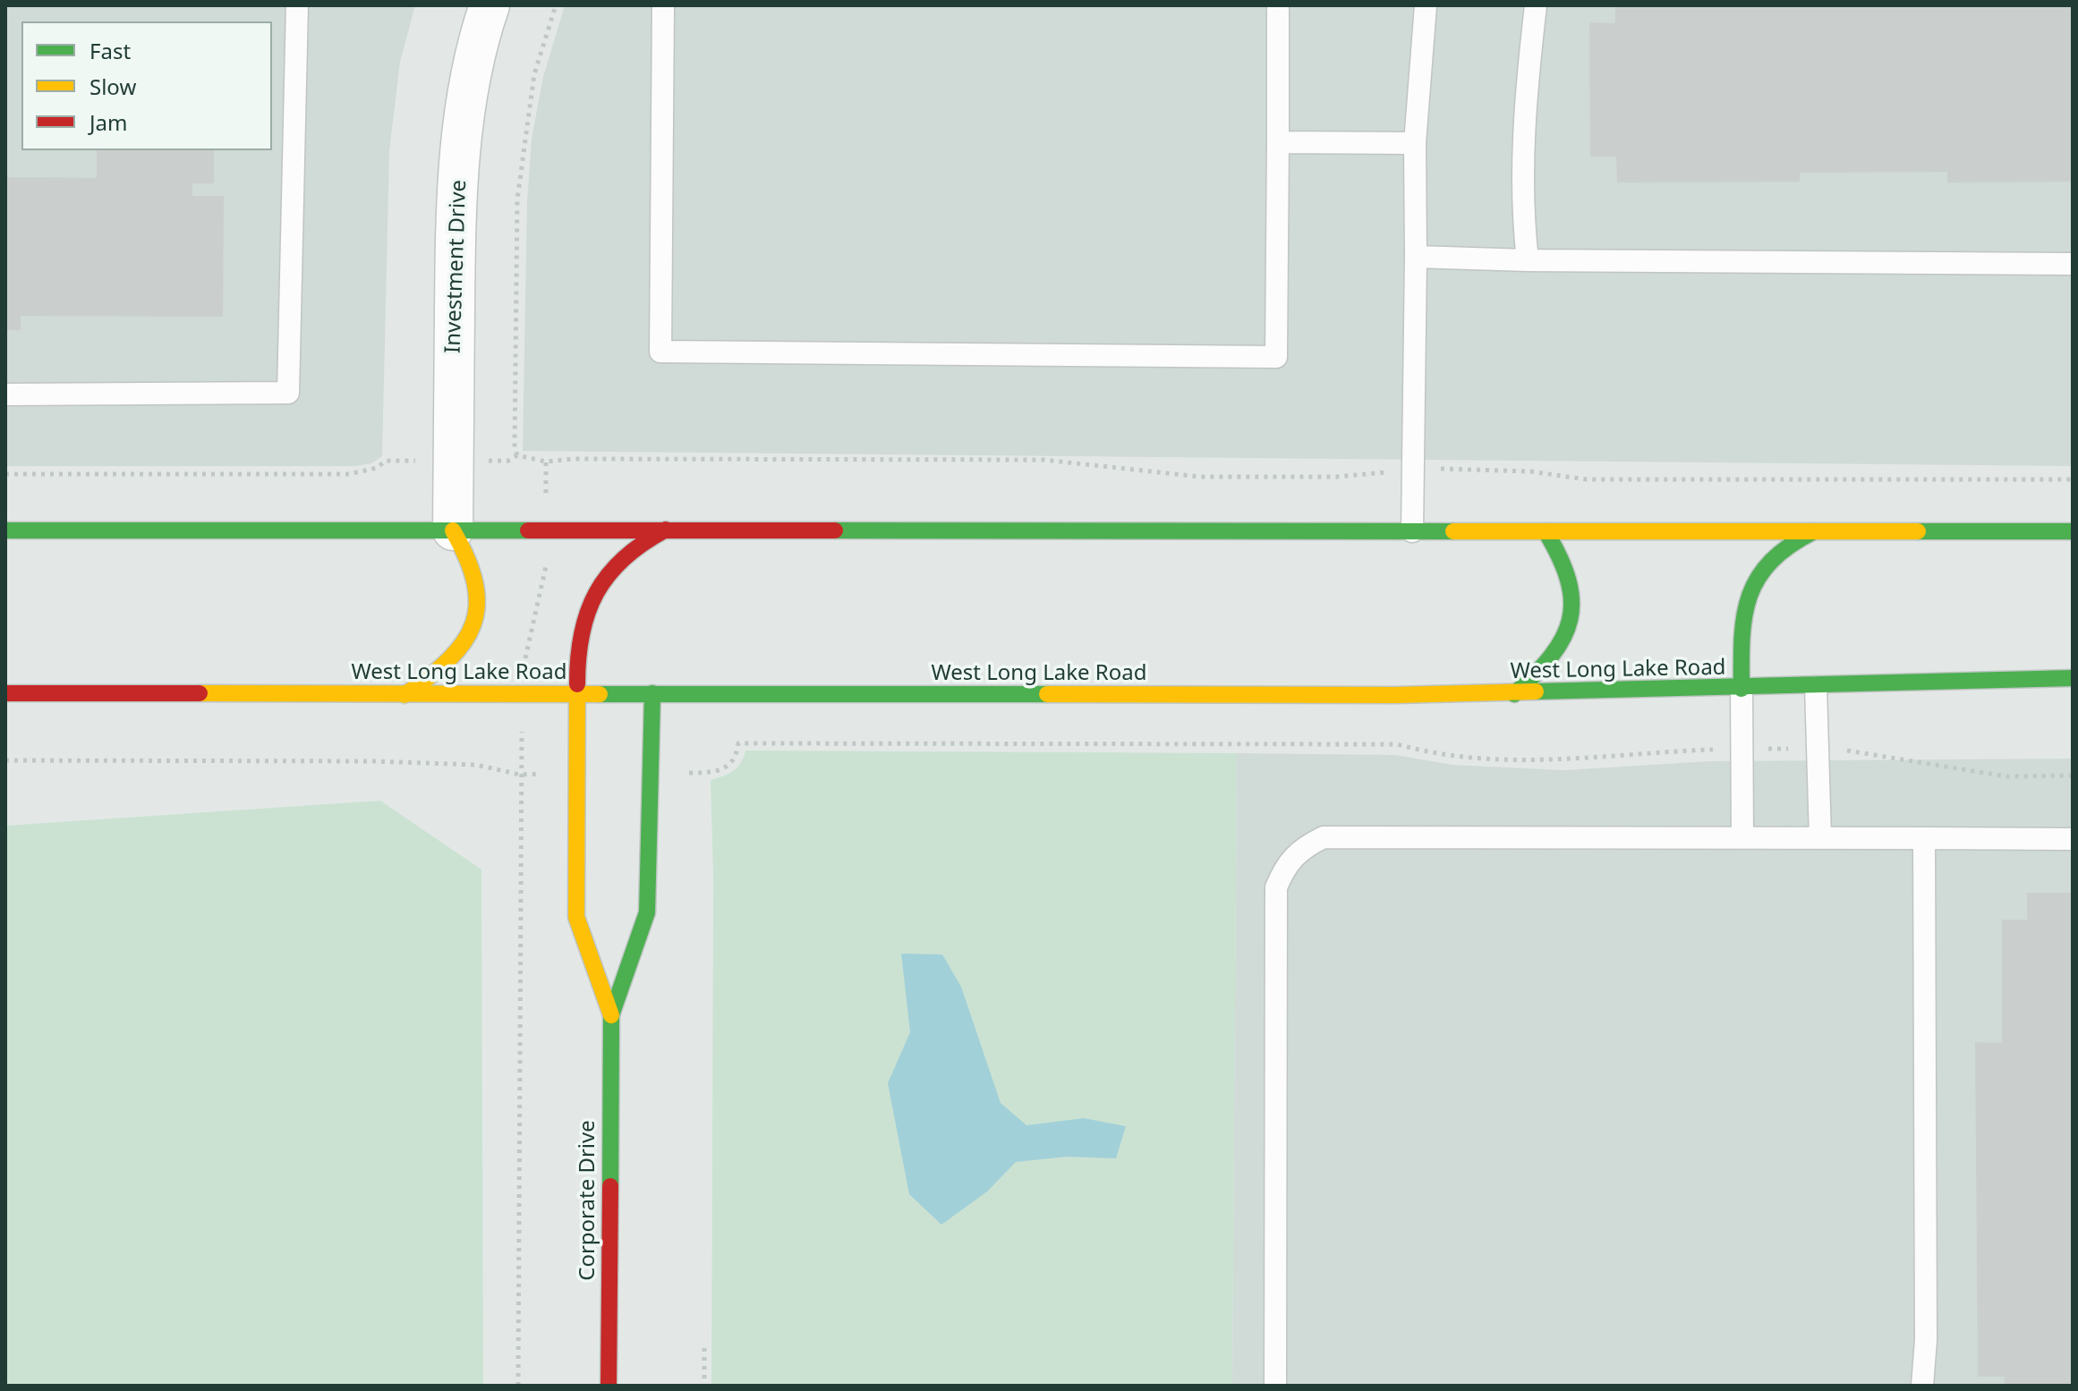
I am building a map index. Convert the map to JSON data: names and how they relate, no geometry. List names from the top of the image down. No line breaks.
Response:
{"streets":{"main road":["West Long Lake Road","Corporate Drive"],"street":["Investment Drive"]},"crossings":[["West Long Lake Road","Corporate Drive"]],"legend":["Fast","Slow","Jam"]}
